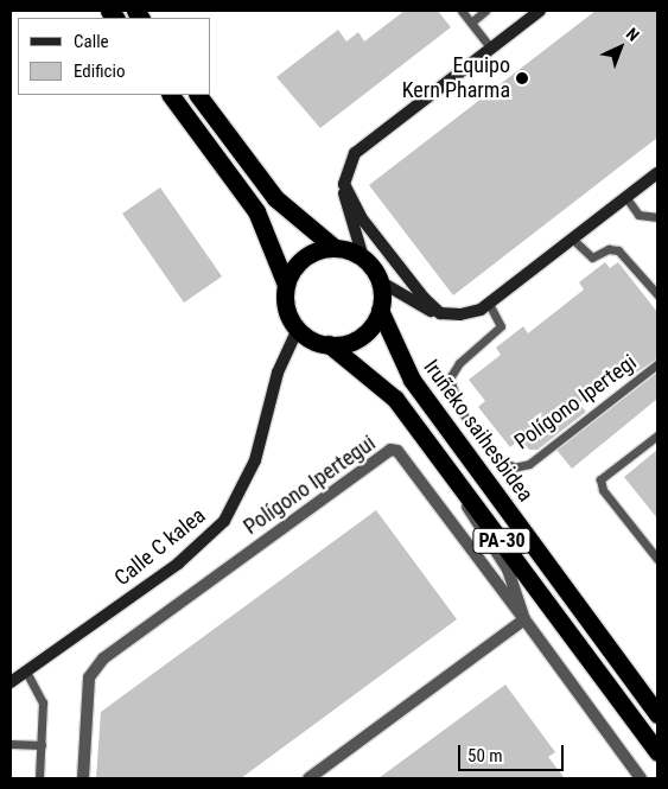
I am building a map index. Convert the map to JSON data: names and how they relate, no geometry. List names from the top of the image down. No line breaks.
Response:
{"streets":{"highway":["Iruñeko saihesbidea","PA-30"],"street":["Polígono Ipertegui","Calle C kalea"],"lane":["Polígono Ipertegi"]},"crossings":[["Iruñeko saihesbidea","PA-30"],["Iruñeko saihesbidea","Calle C kalea"],["PA-30","Calle C kalea"]],"places":["Equipo Kern Pharma"],"legend":["Calle","Edificio"],"scale_bar":"50 m","north":"top right"}
